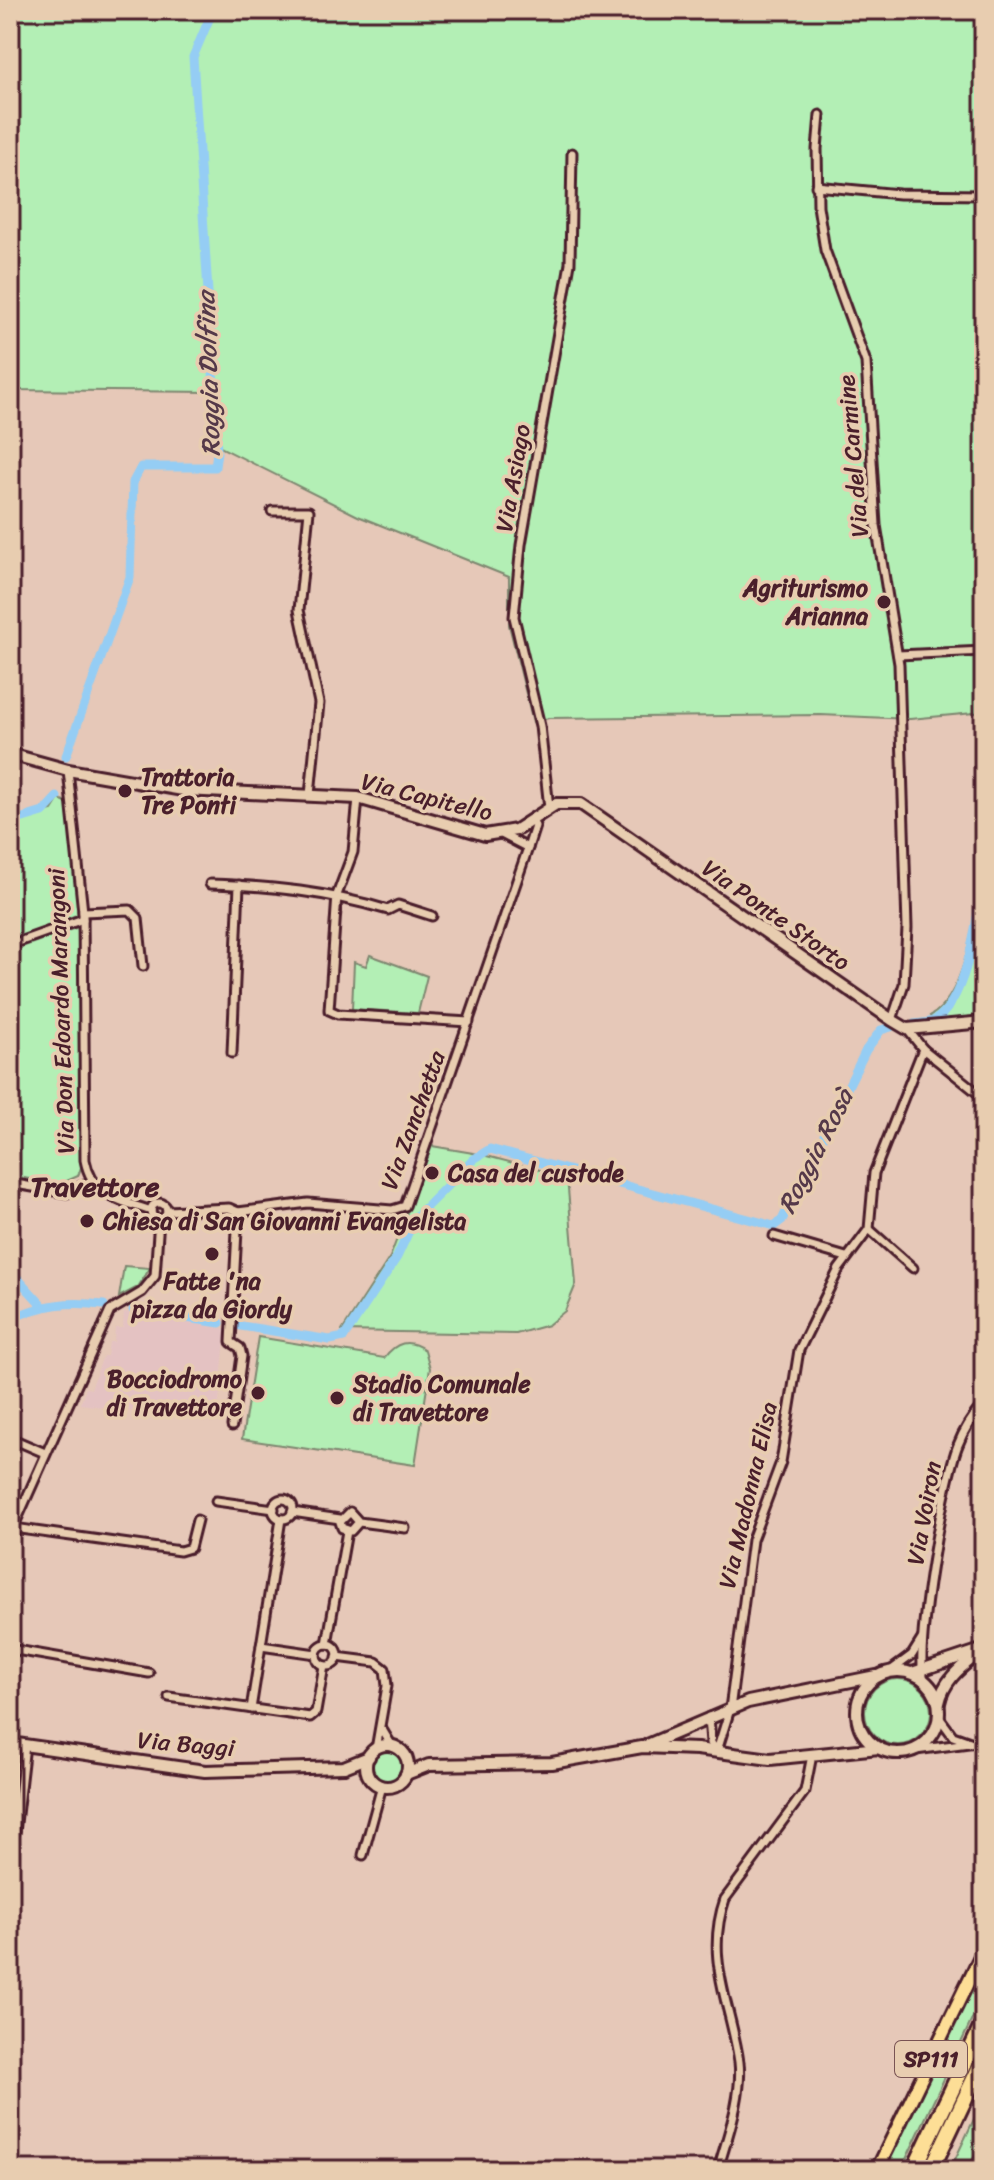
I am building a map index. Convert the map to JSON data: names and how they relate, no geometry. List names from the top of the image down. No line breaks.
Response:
{"streets":{"main road":["Via Capitello","Via Ponte Storto","Via Baggi","SP111"],"street":["Via del Carmine","Via Asiago","Via Don Edoardo Marangoni","Via Zanchetta","Via Madonna Elisa","Via Voiron"]},"crossings":[["Via del Carmine","Via Ponte Storto"],["Via Asiago","Via Ponte Storto"],["Via Capitello","Via Don Edoardo Marangoni"],["Via Capitello","Via Zanchetta"],["Via Don Edoardo Marangoni","Via Zanchetta"]],"districts":["Travettore"],"water":["Roggia Dolfina","Roggia Rosà"],"places":["Agriturismo Arianna","Trattoria Tre Ponti","Casa del custode","Chiesa di San Giovanni Evangelista","Fatte 'na pizza da Giordy","Bocciodromo di Travettore","Stadio Comunale di Travettore"]}
